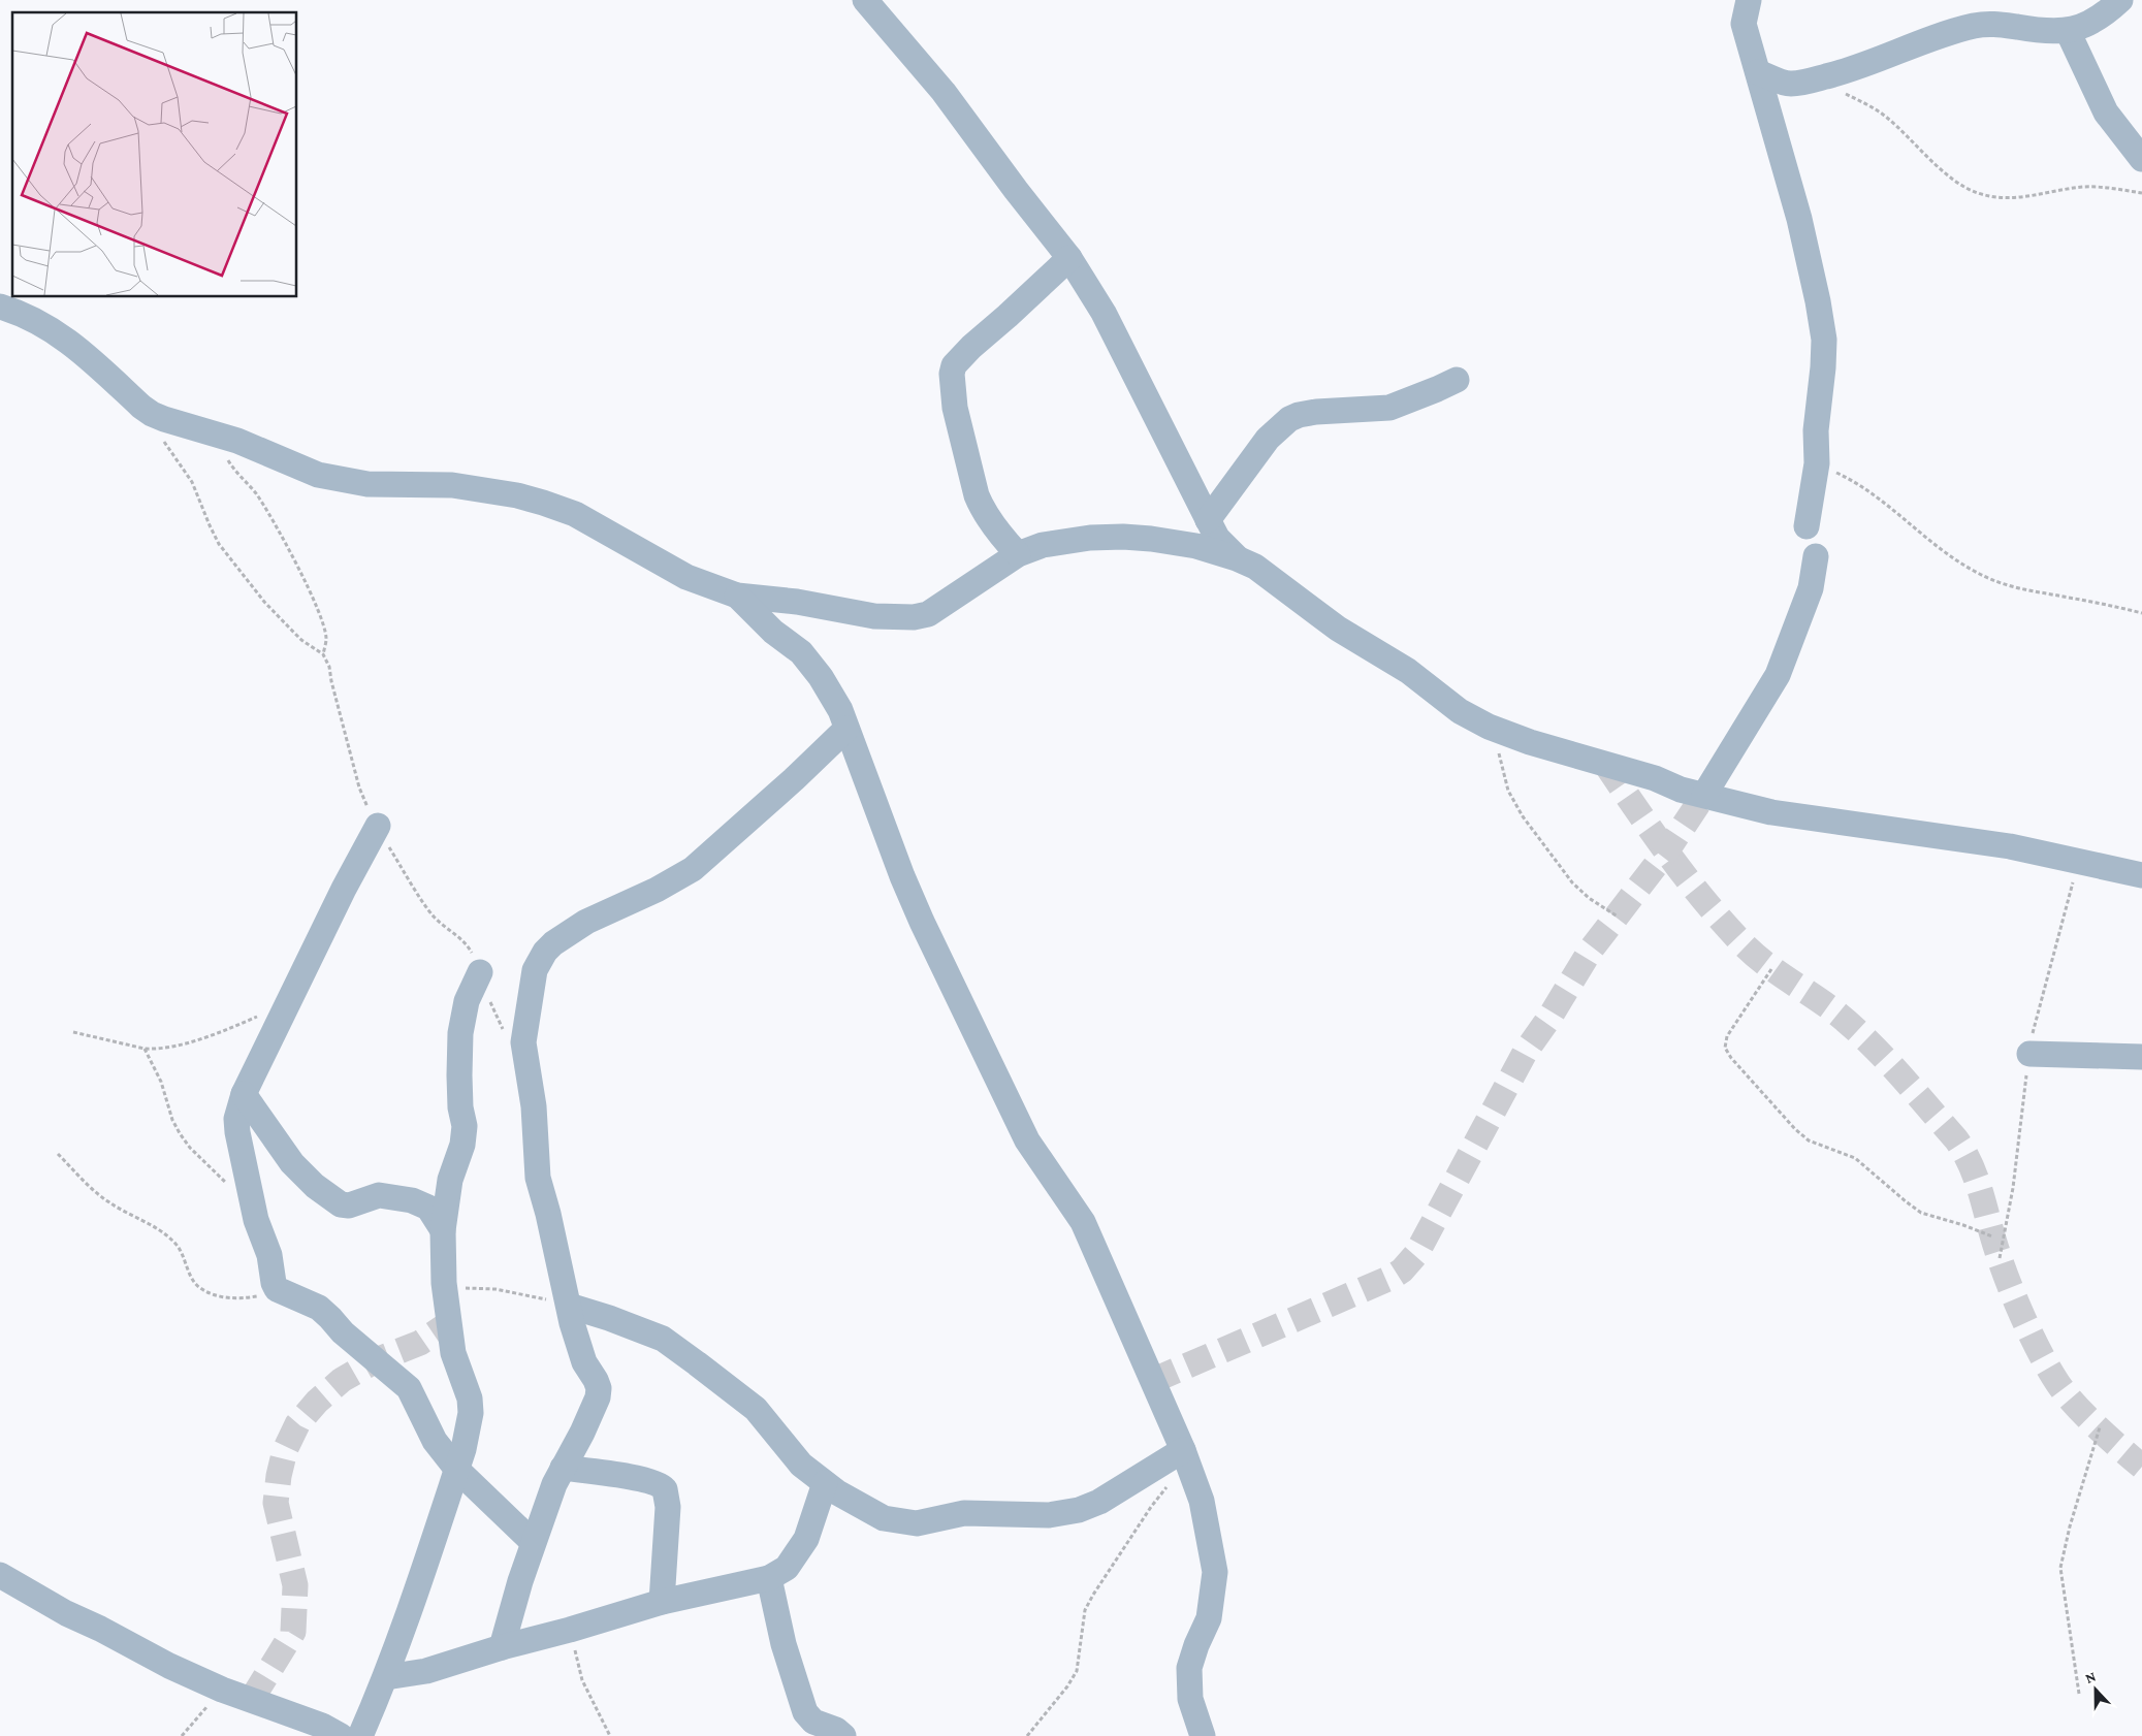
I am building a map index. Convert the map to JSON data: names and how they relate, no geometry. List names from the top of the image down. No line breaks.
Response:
{"north":"top"}
